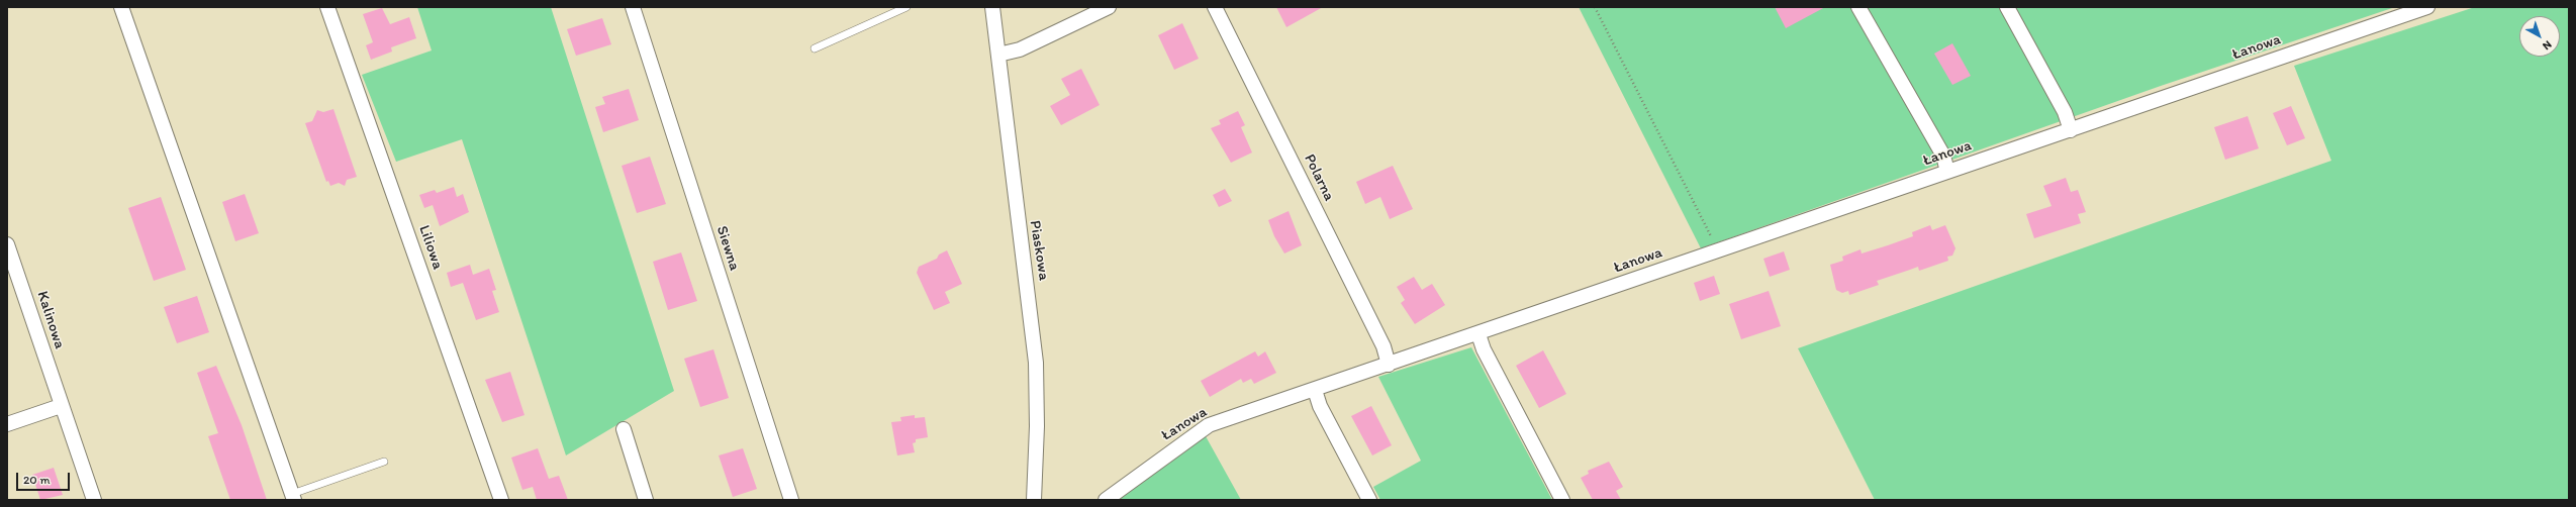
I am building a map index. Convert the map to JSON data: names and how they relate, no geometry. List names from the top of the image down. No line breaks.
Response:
{"streets":{"street":["Łanowa","Polarna","Liliowa","Siewna","Piaskowa","Kalinowa"]},"crossings":[["Łanowa","Polarna"]],"scale_bar":"20 m","north":"bottom right"}
